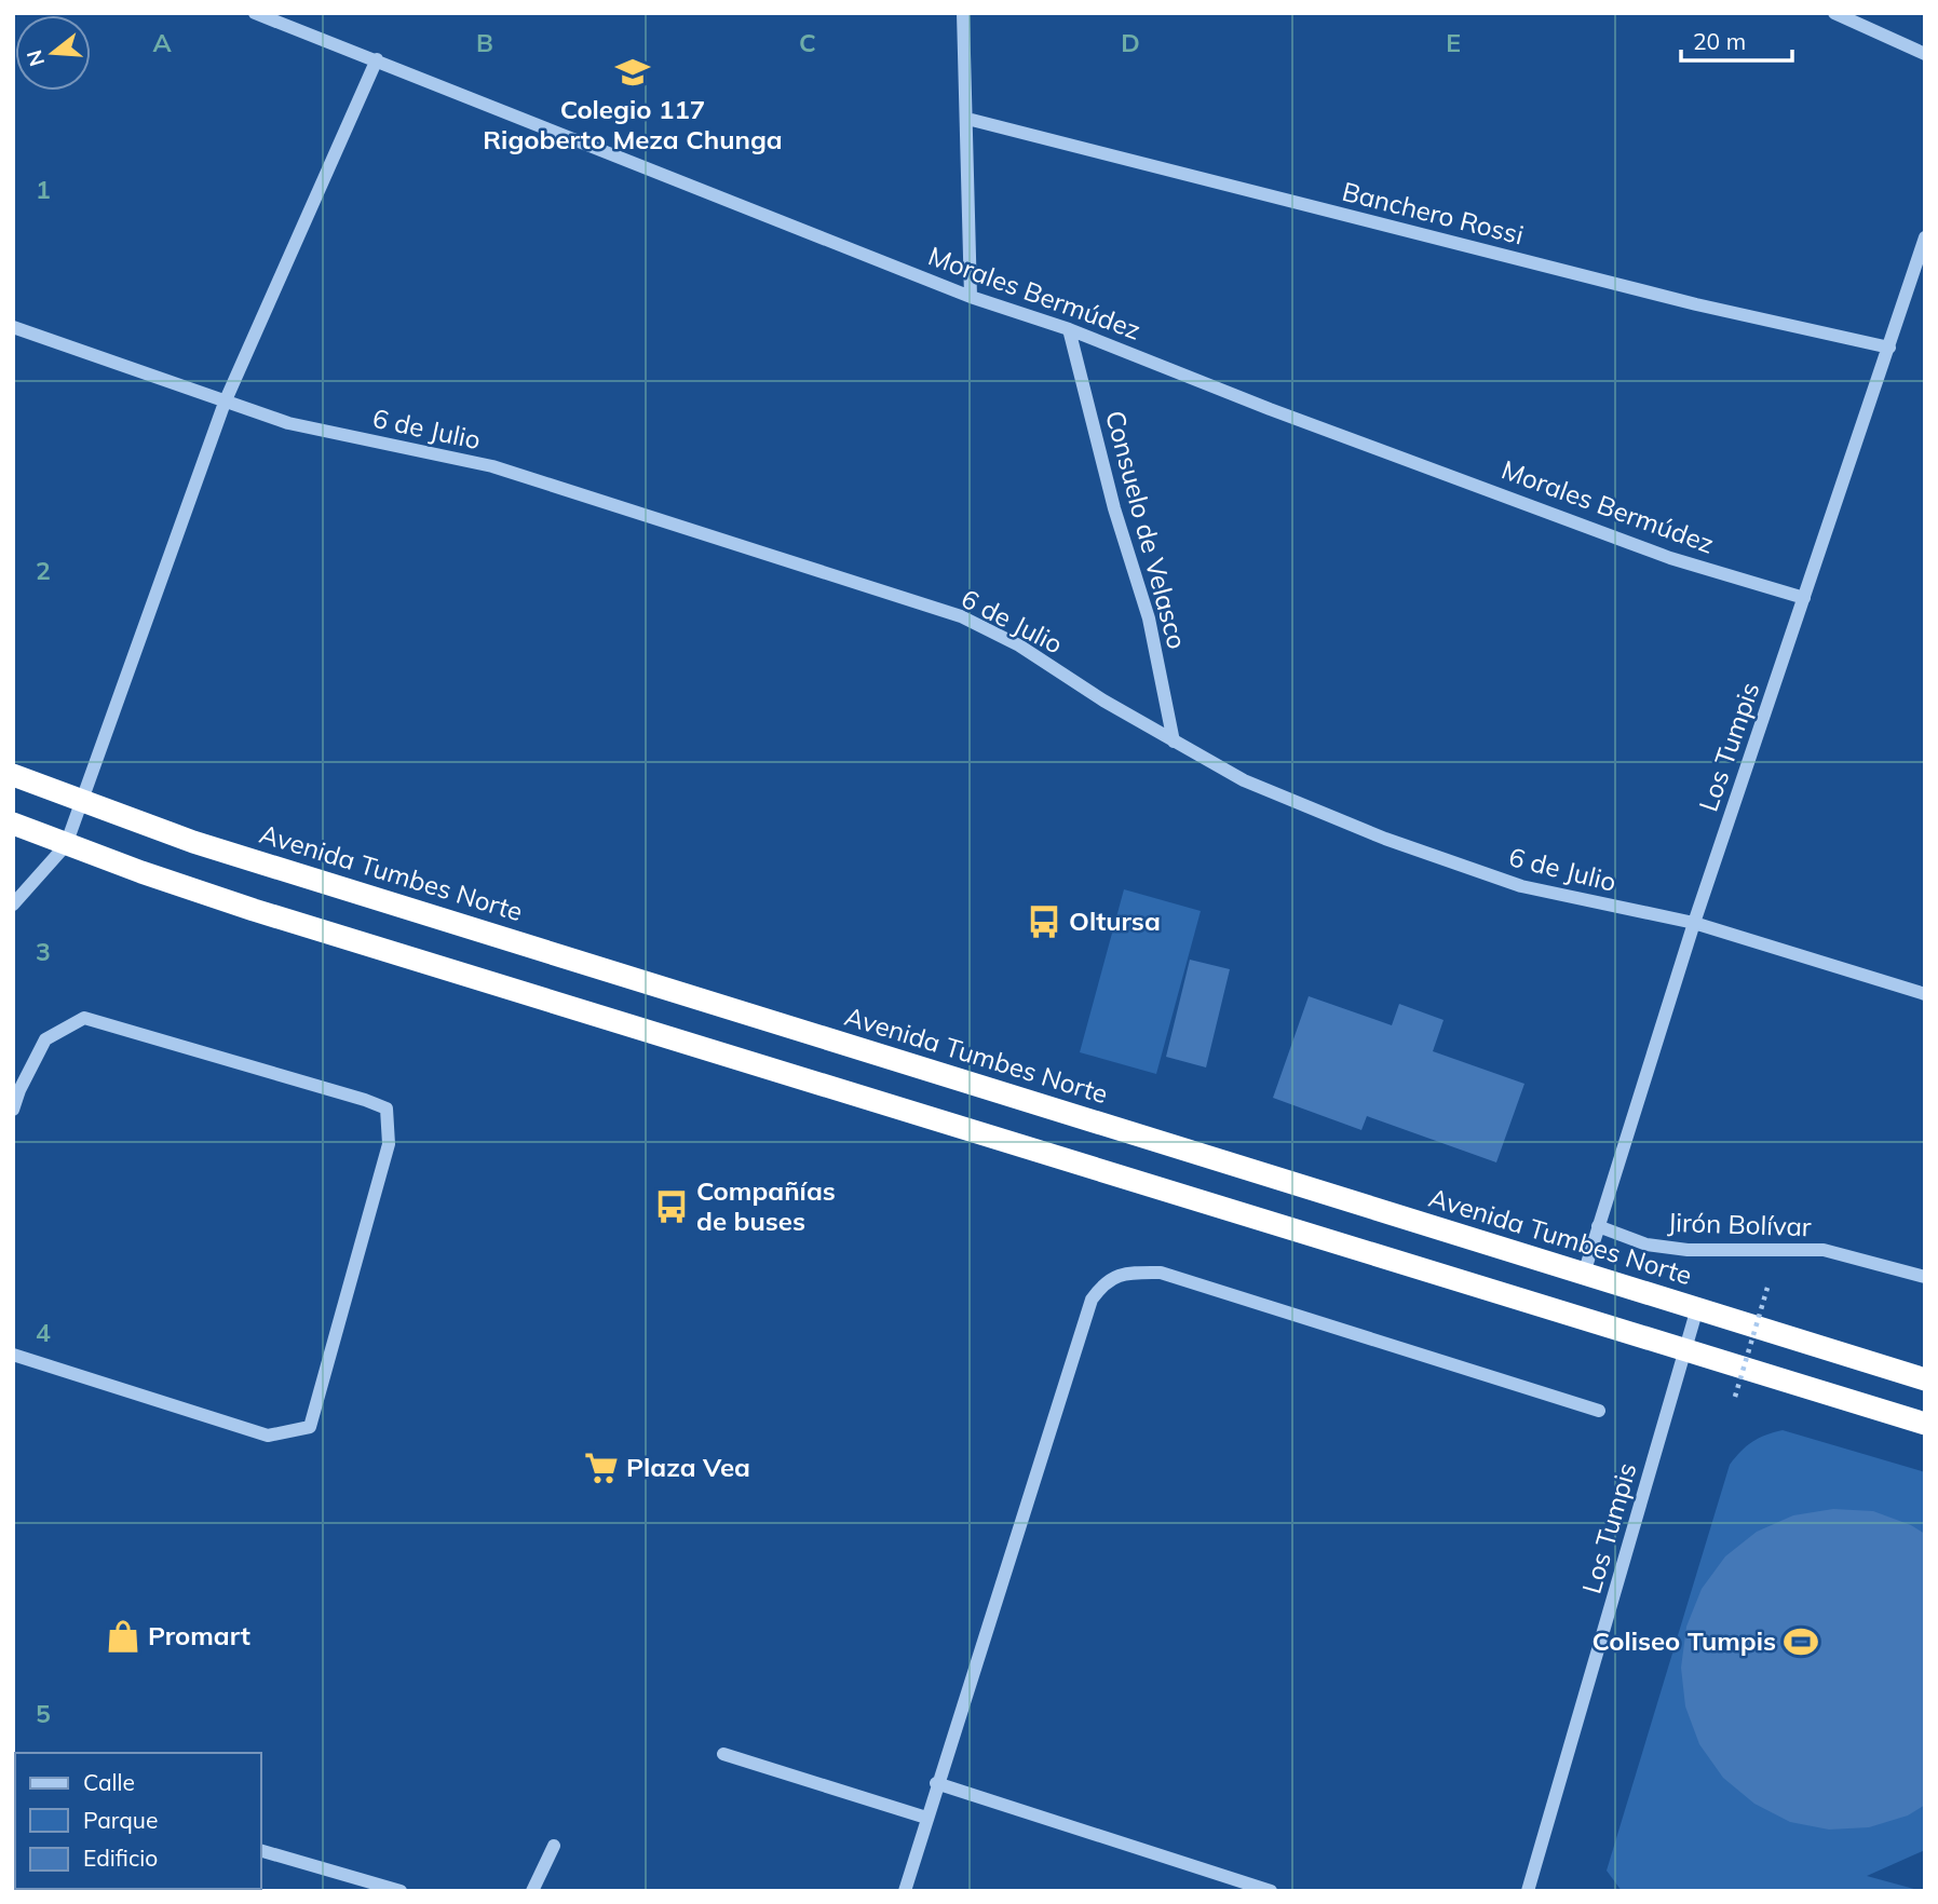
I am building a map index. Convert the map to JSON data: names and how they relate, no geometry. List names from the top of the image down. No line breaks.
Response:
{"streets":{"highway":["Avenida Tumbes Norte"],"street":["Banchero Rossi","Morales Bermúdez","6 de Julio","Consuelo de Velasco","Los Tumpis","Jirón Bolívar"]},"crossings":[["Banchero Rossi","Los Tumpis"],["Morales Bermúdez","Consuelo de Velasco"],["Morales Bermúdez","Los Tumpis"],["6 de Julio","Consuelo de Velasco"],["6 de Julio","Los Tumpis"],["Los Tumpis","Avenida Tumbes Norte"],["Los Tumpis","Jirón Bolívar"]],"places":{"school or university":["Colegio 117 Rigoberto Meza Chunga"],"bus stop":["Oltursa","Compañías de buses"],"supermarket":["Plaza Vea"],"shop":["Promart"],"sports":["Coliseo Tumpis"]},"legend":["Calle","Parque","Edificio"],"scale_bar":"20 m","north":"left","grid":{"columns":["A","B","C","D","E"],"rows":["1","2","3","4","5"]}}
